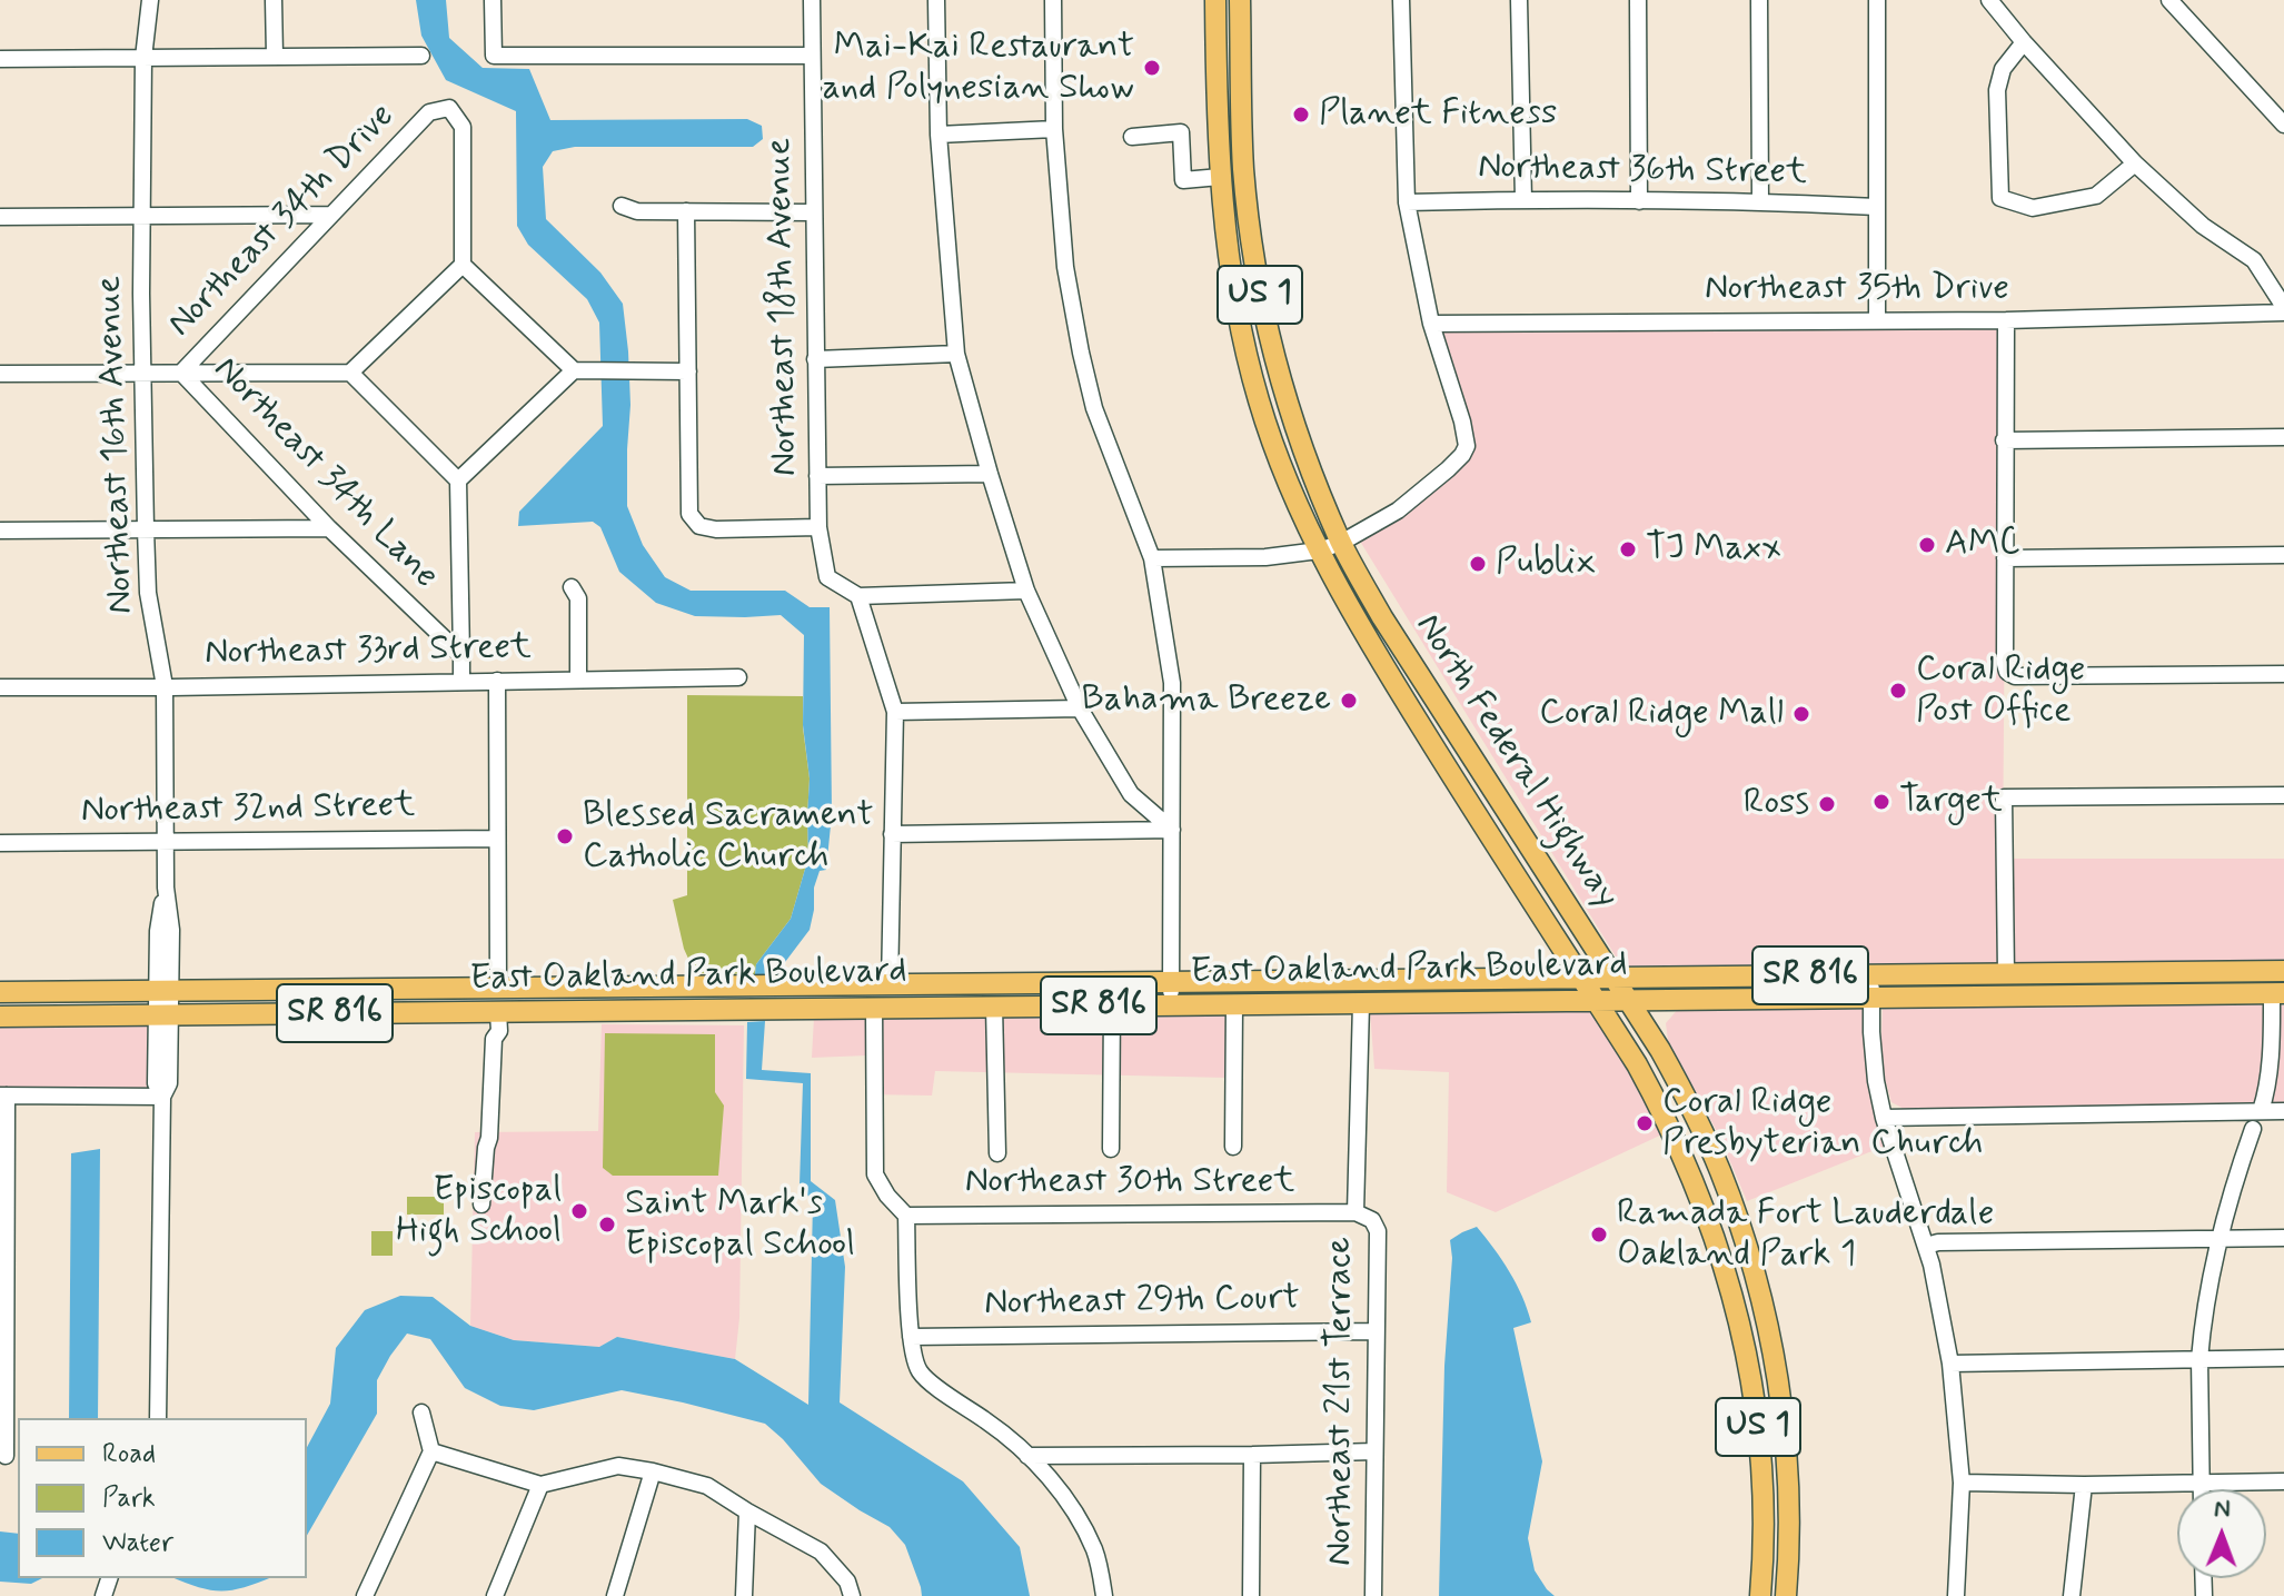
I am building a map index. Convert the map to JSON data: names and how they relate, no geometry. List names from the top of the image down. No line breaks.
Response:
{"streets":{"main road":["US 1","North Federal Highway","East Oakland Park Boulevard","SR 816"],"street":["Northeast 36th Street","Northeast 34th Drive","Northeast 35th Drive","Northeast 18th Avenue","Northeast 16th Avenue","Northeast 34th Lane","Northeast 33rd Street","Northeast 32nd Street","Northeast 30th Street","Northeast 29th Court","Northeast 21st Terrace"]},"crossings":[["Northeast 34th Drive","Northeast 34th Lane"],["Northeast 16th Avenue","Northeast 33rd Street"],["Northeast 16th Avenue","Northeast 32nd Street"],["Northeast 16th Avenue","East Oakland Park Boulevard"],["North Federal Highway","East Oakland Park Boulevard"],["East Oakland Park Boulevard","Northeast 21st Terrace"],["Northeast 30th Street","Northeast 21st Terrace"],["Northeast 29th Court","Northeast 21st Terrace"]],"places":["Mai-Kai Restaurant and Polynesian Show","Planet Fitness","AMC","TJ Maxx","Publix","Coral Ridge Post Office","Bahama Breeze","Coral Ridge Mall","Target","Ross","Blessed Sacrament Catholic Church","Coral Ridge Presbyterian Church","Episcopal High School","Saint Mark's Episcopal School","Ramada Fort Lauderdale Oakland Park 1"],"legend":["Road","Park","Water"],"north":"top"}
